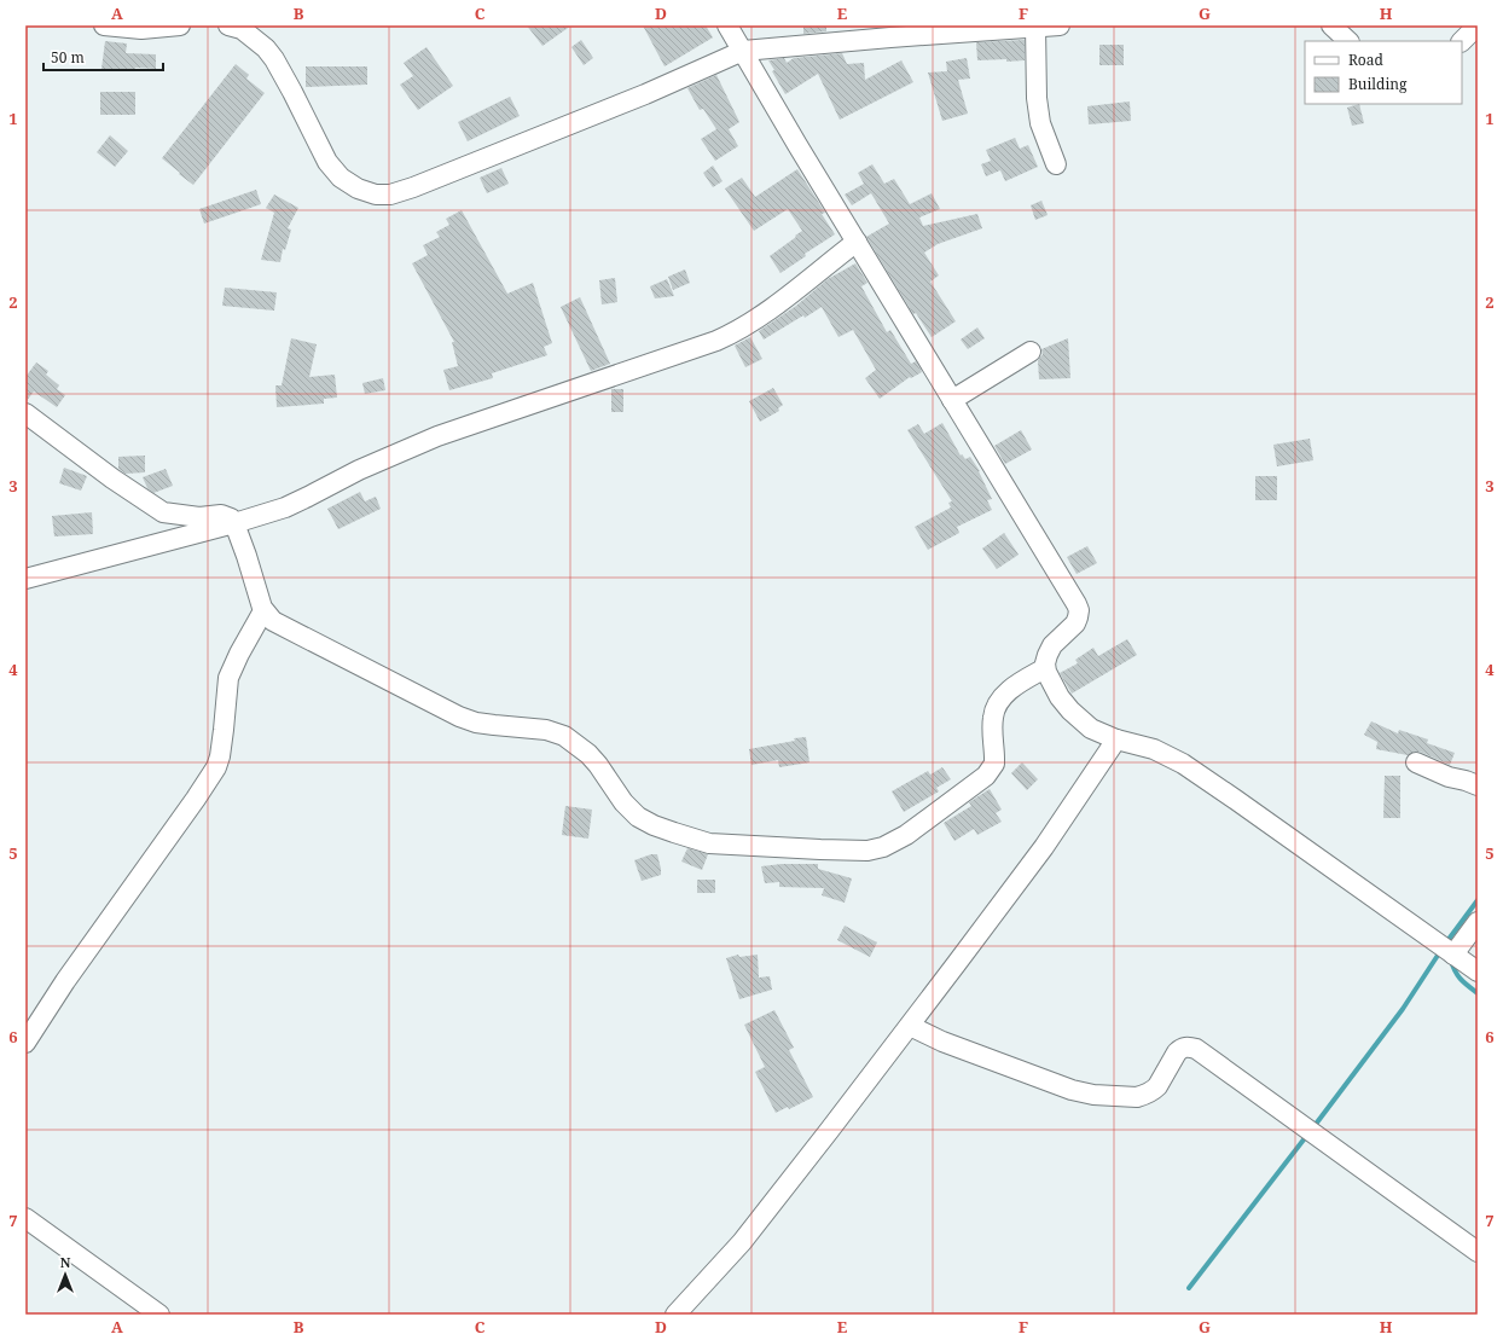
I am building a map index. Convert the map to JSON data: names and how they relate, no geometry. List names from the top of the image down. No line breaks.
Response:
{"legend":["Road","Building"],"scale_bar":"50 m","north":"top","grid":{"columns":["A","B","C","D","E","F","G","H"],"rows":["1","2","3","4","5","6","7"]}}
